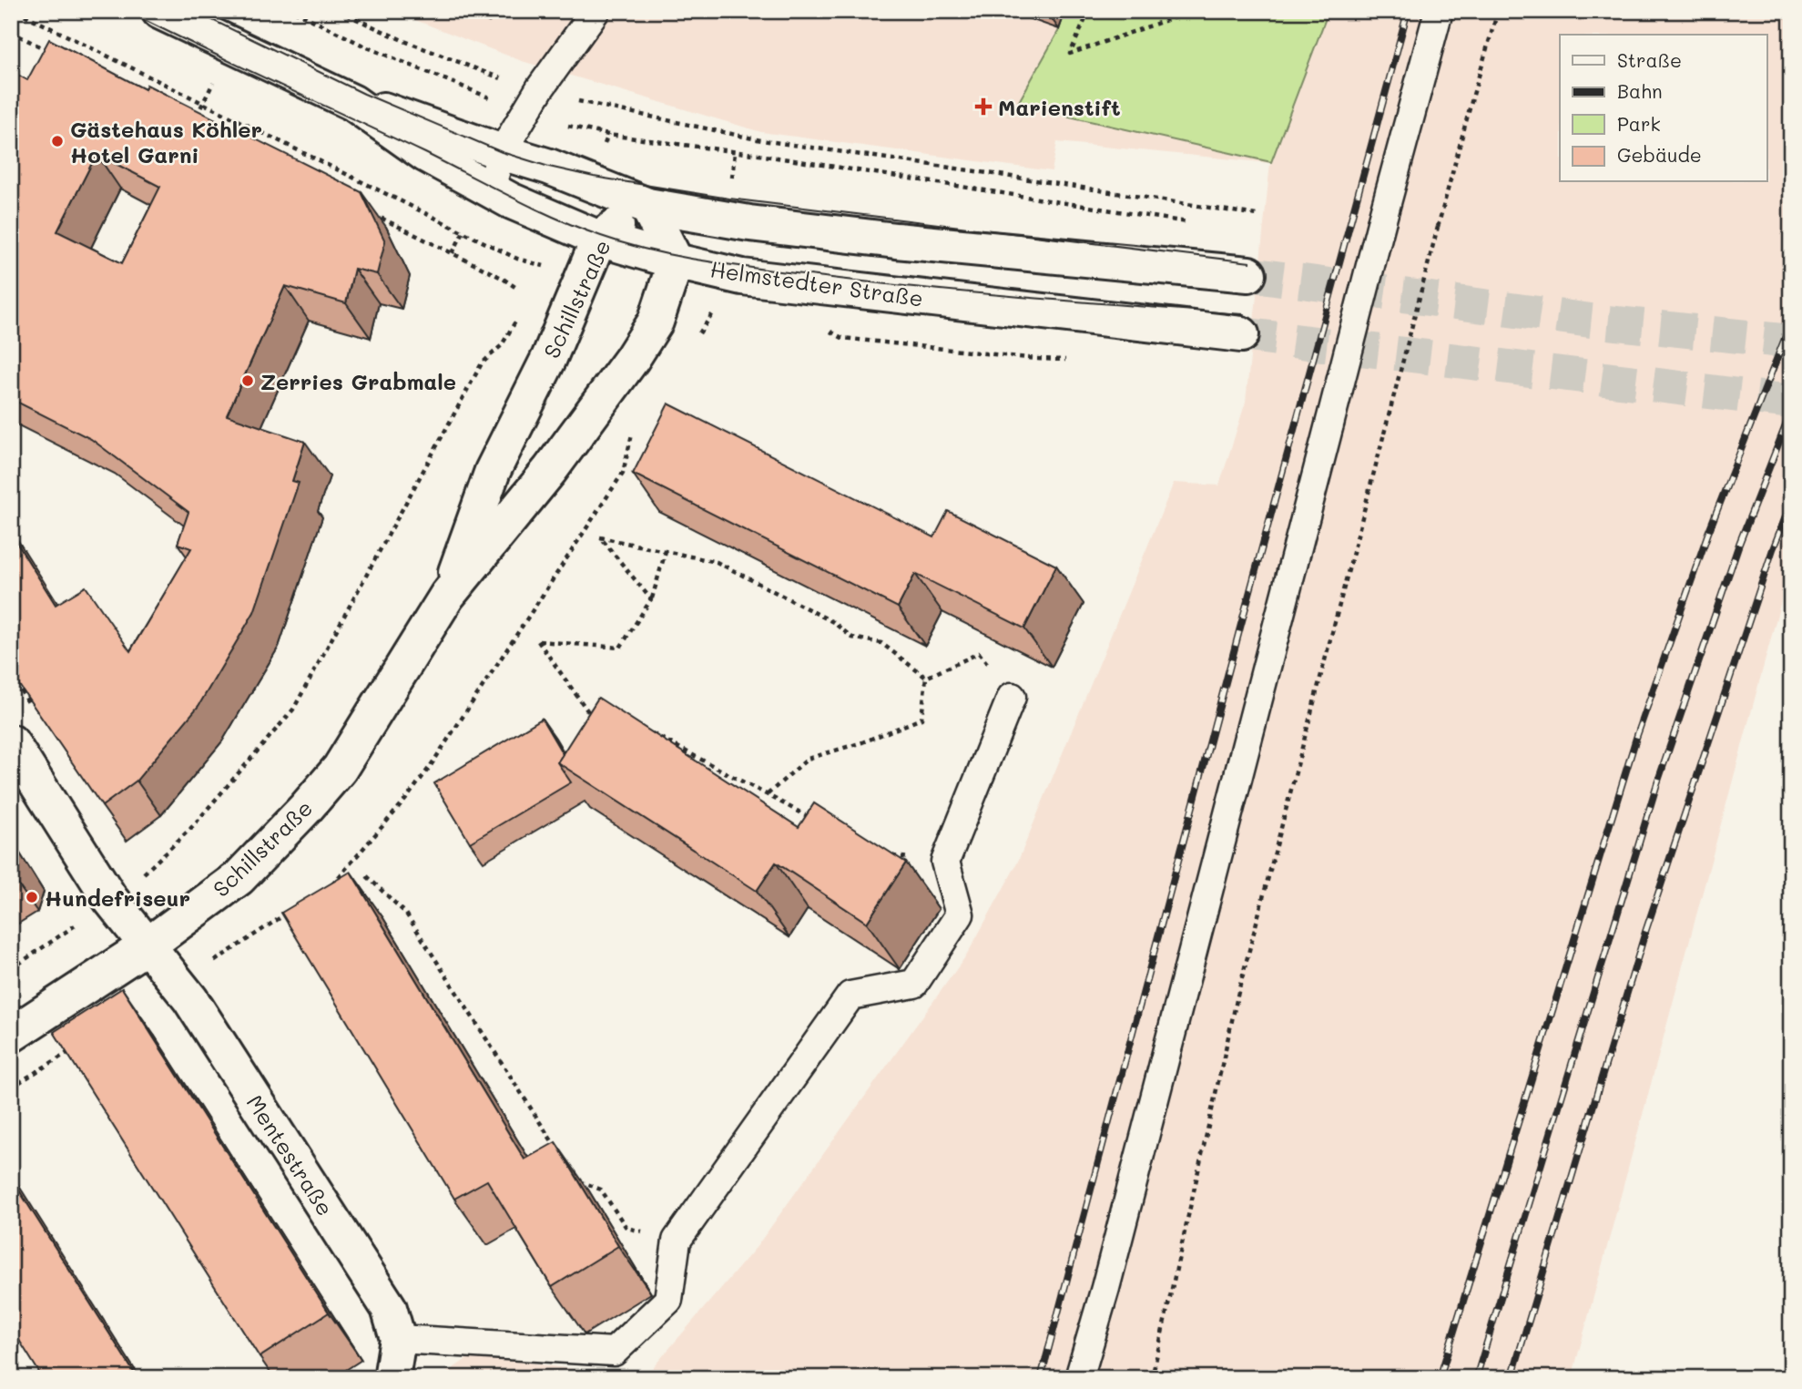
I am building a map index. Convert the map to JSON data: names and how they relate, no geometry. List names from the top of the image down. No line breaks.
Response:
{"streets":{"main road":["Helmstedter Straße","Schillstraße","Mentestraße"]},"crossings":[["Helmstedter Straße","Schillstraße"],["Schillstraße","Mentestraße"]],"places":{"health":["Marienstift"],"other":["Gästehaus Köhler Hotel Garni","Zerries Grabmale","Hundefriseur"]},"legend":["Straße","Bahn","Park","Gebäude"]}
